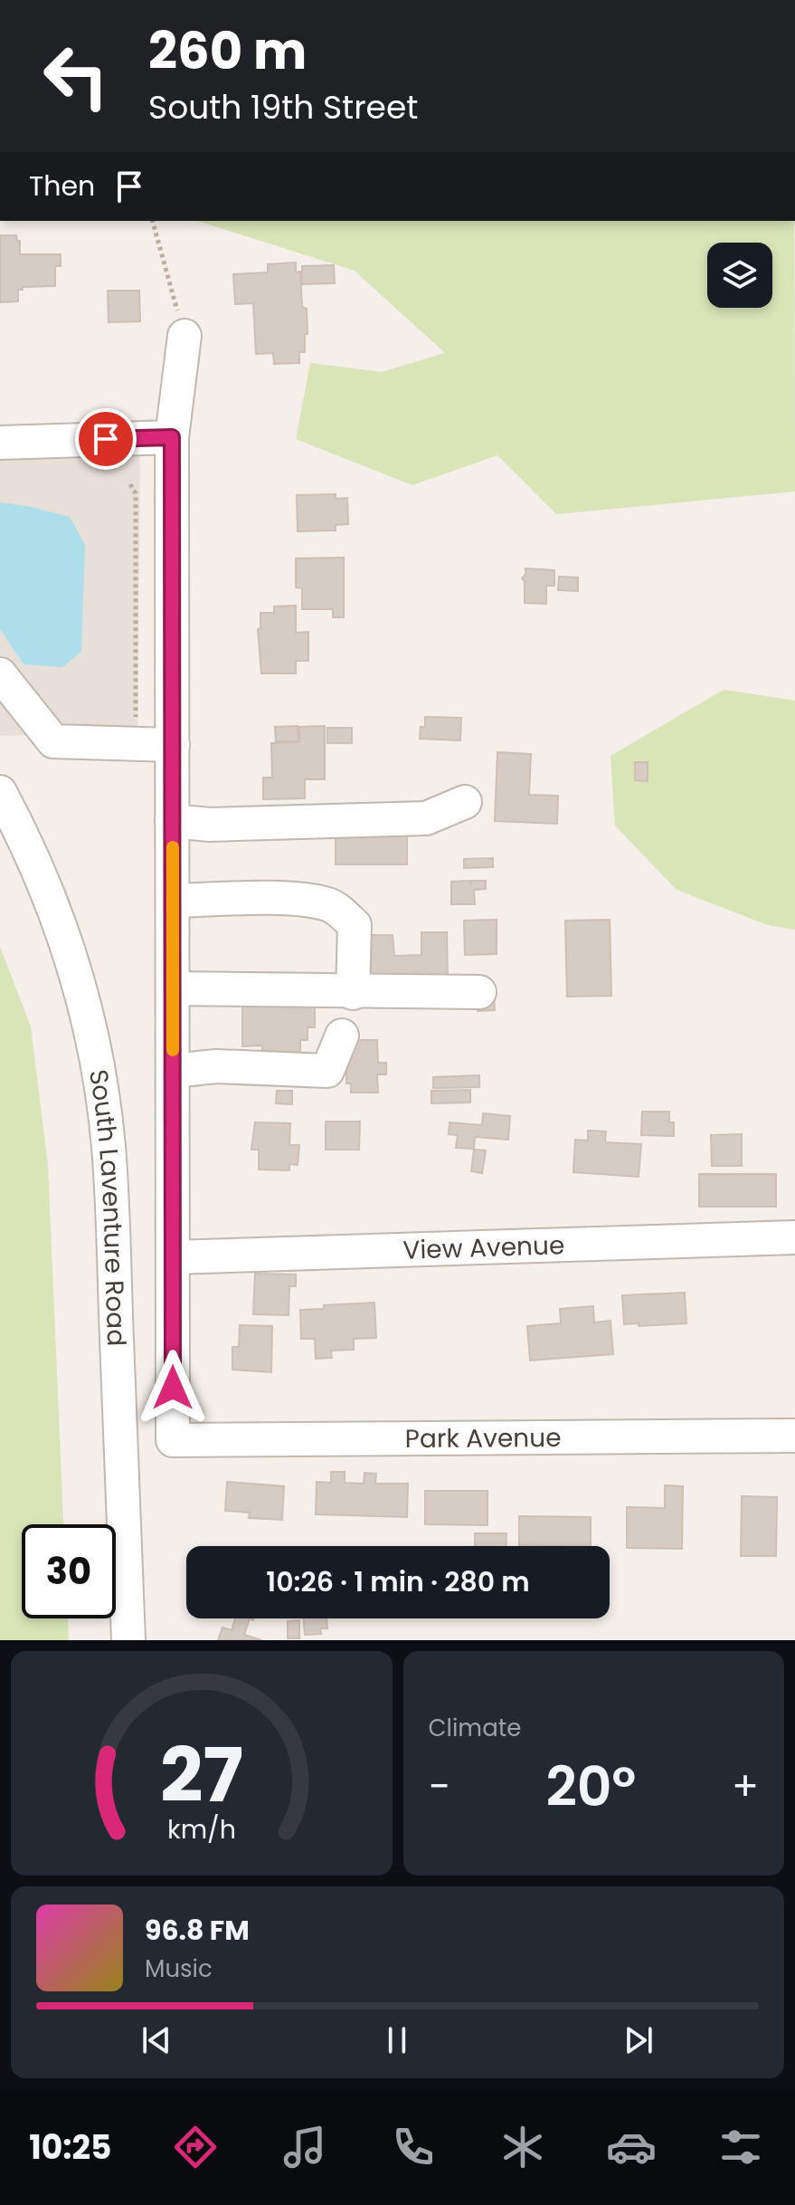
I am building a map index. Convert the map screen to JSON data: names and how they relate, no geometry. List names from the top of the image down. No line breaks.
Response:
{"streets":{"street":["South Laventure Road","View Avenue","Park Avenue"]},"crossings":[["View Avenue","Park Avenue"]],"page":{"turn":["260 m","South 19th Street"],"then":"Then","limit":"30","trip":"10:26 · 1 min · 280 m","tile":"Climate","heat":["−","20°","+"],"song":["96.8 FM","Music"],"tabs":"10:25","gauge":["27","km/h"]}}
